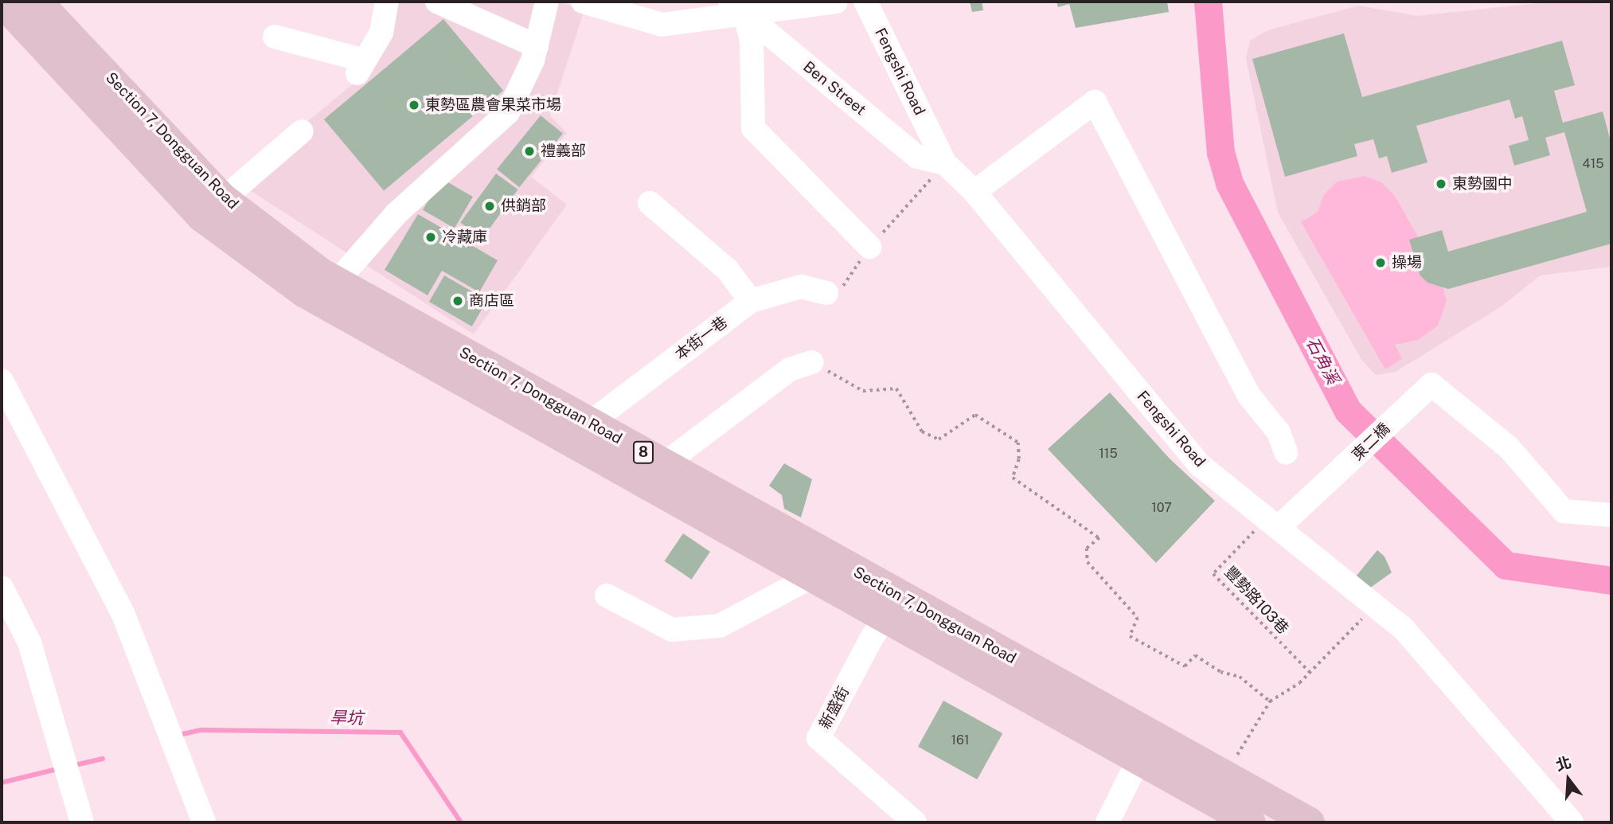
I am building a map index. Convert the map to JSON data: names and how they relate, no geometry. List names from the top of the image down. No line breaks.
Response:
{"streets":{"main road":["Section 7, Dongguan Road","8"],"street":["Fengshi Road","Ben Street","本街一巷","東二橋","新盛街"],"path":["豐勢路103巷"]},"crossings":[["Fengshi Road","Ben Street"],["Fengshi Road","東二橋"],["Fengshi Road","豐勢路103巷"],["Section 7, Dongguan Road","本街一巷"],["Section 7, Dongguan Road","新盛街"],["東二橋","豐勢路103巷"]],"water":["石角溪","旱坑"],"places":["東勢區農會果菜市場","禮義部","東勢國中","供銷部","冷藏庫","操場","商店區"],"house_numbers":["415","115","107","161"],"north":"top"}
